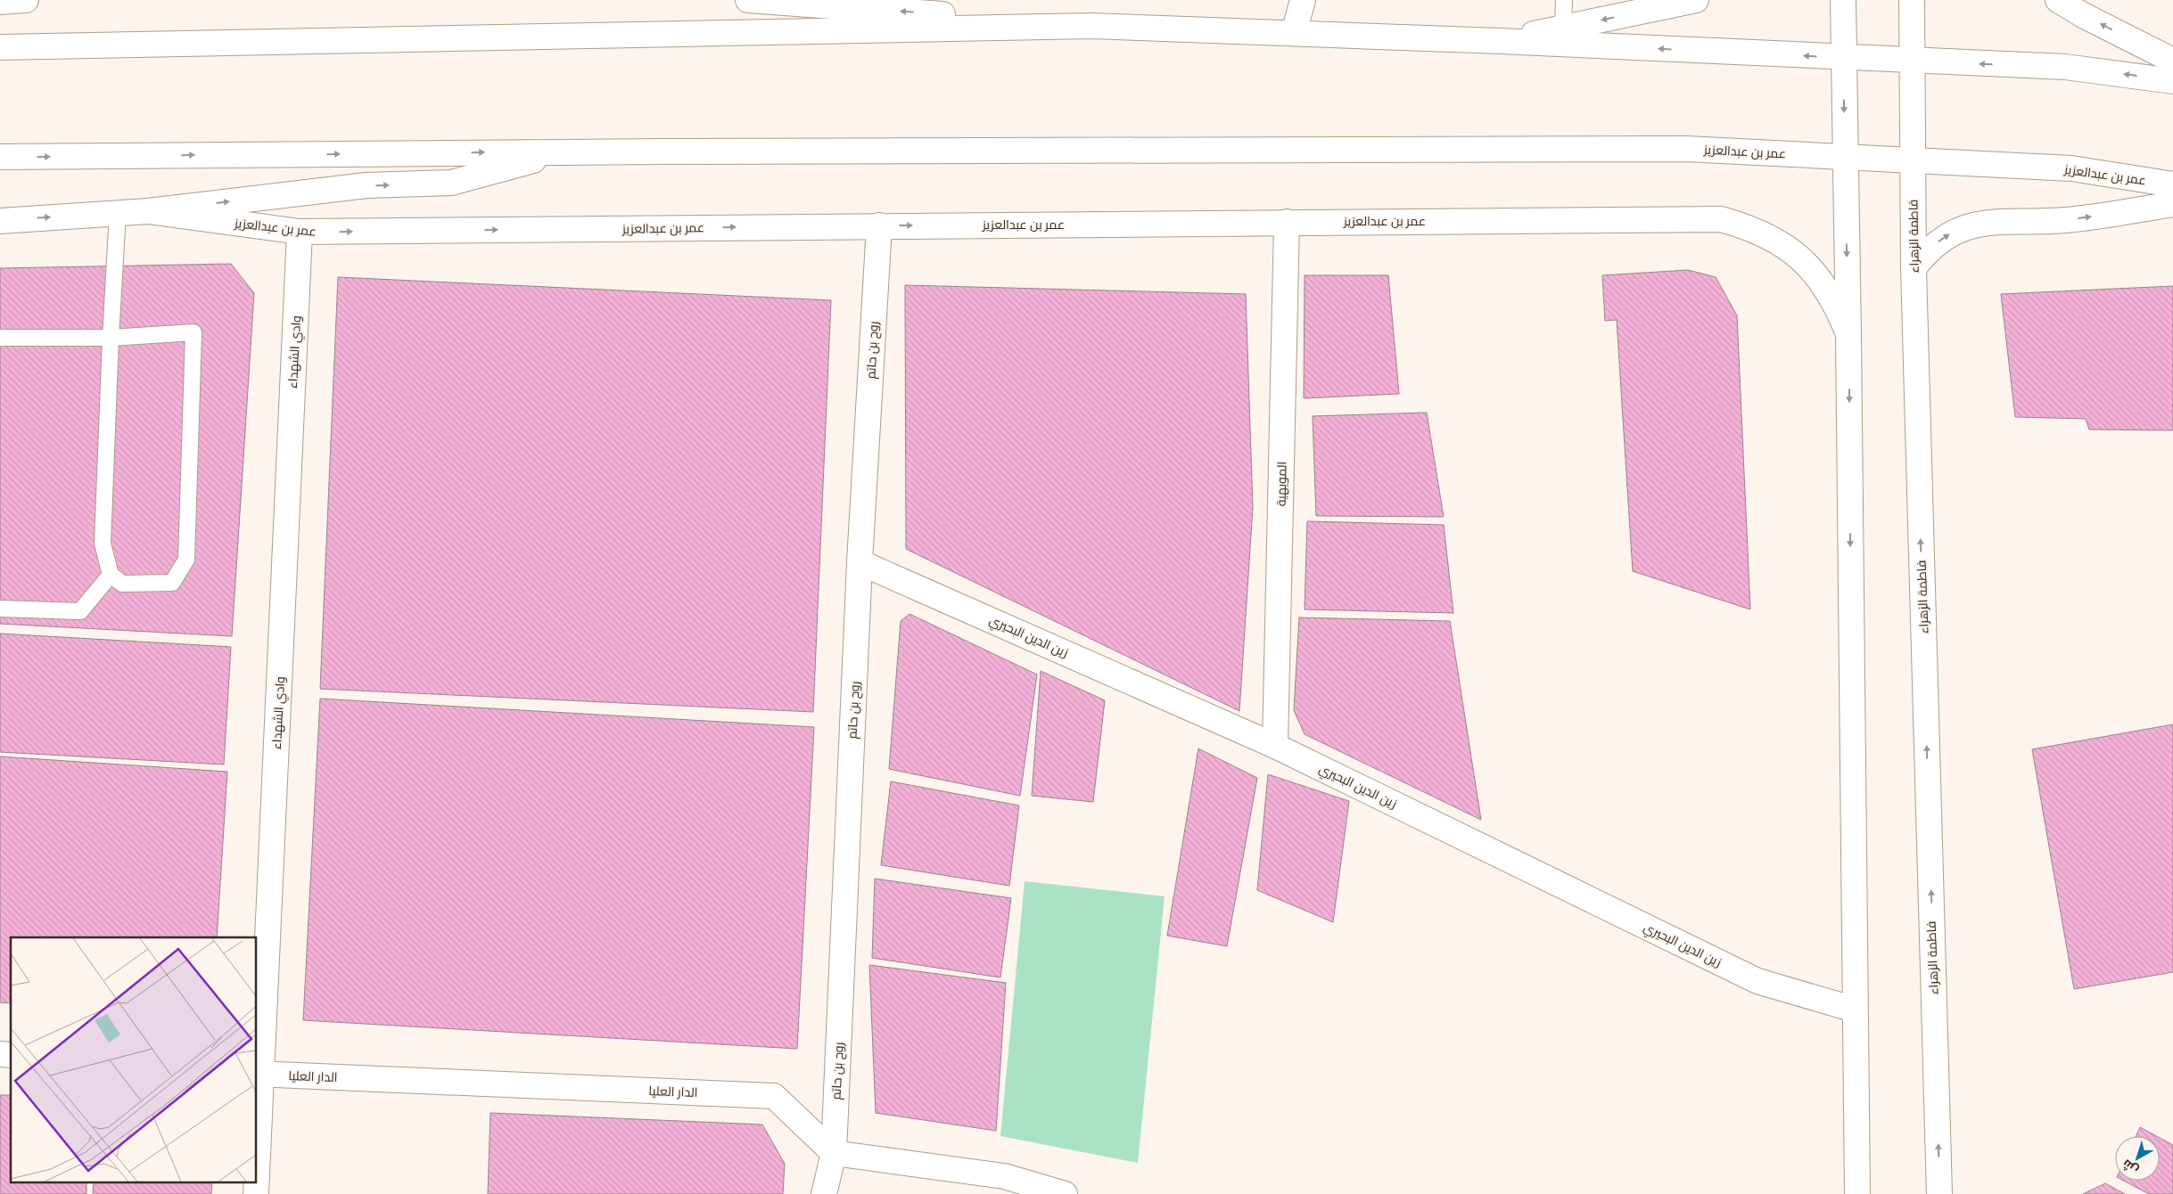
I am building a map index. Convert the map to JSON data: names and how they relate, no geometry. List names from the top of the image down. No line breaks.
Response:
{"streets":{"main road":["عمر بن عبدالعزيز","فاطمة الزهراء","روح بن حاتم","وادي الشهداء","المويهية","زين الدين البحيري","الدار العليا"]},"crossings":[["عمر بن عبدالعزيز","فاطمة الزهراء"],["عمر بن عبدالعزيز","روح بن حاتم"],["عمر بن عبدالعزيز","وادي الشهداء"],["عمر بن عبدالعزيز","المويهية"],["روح بن حاتم","زين الدين البحيري"],["روح بن حاتم","الدار العليا"],["وادي الشهداء","الدار العليا"],["المويهية","زين الدين البحيري"]],"north":"bottom left"}
